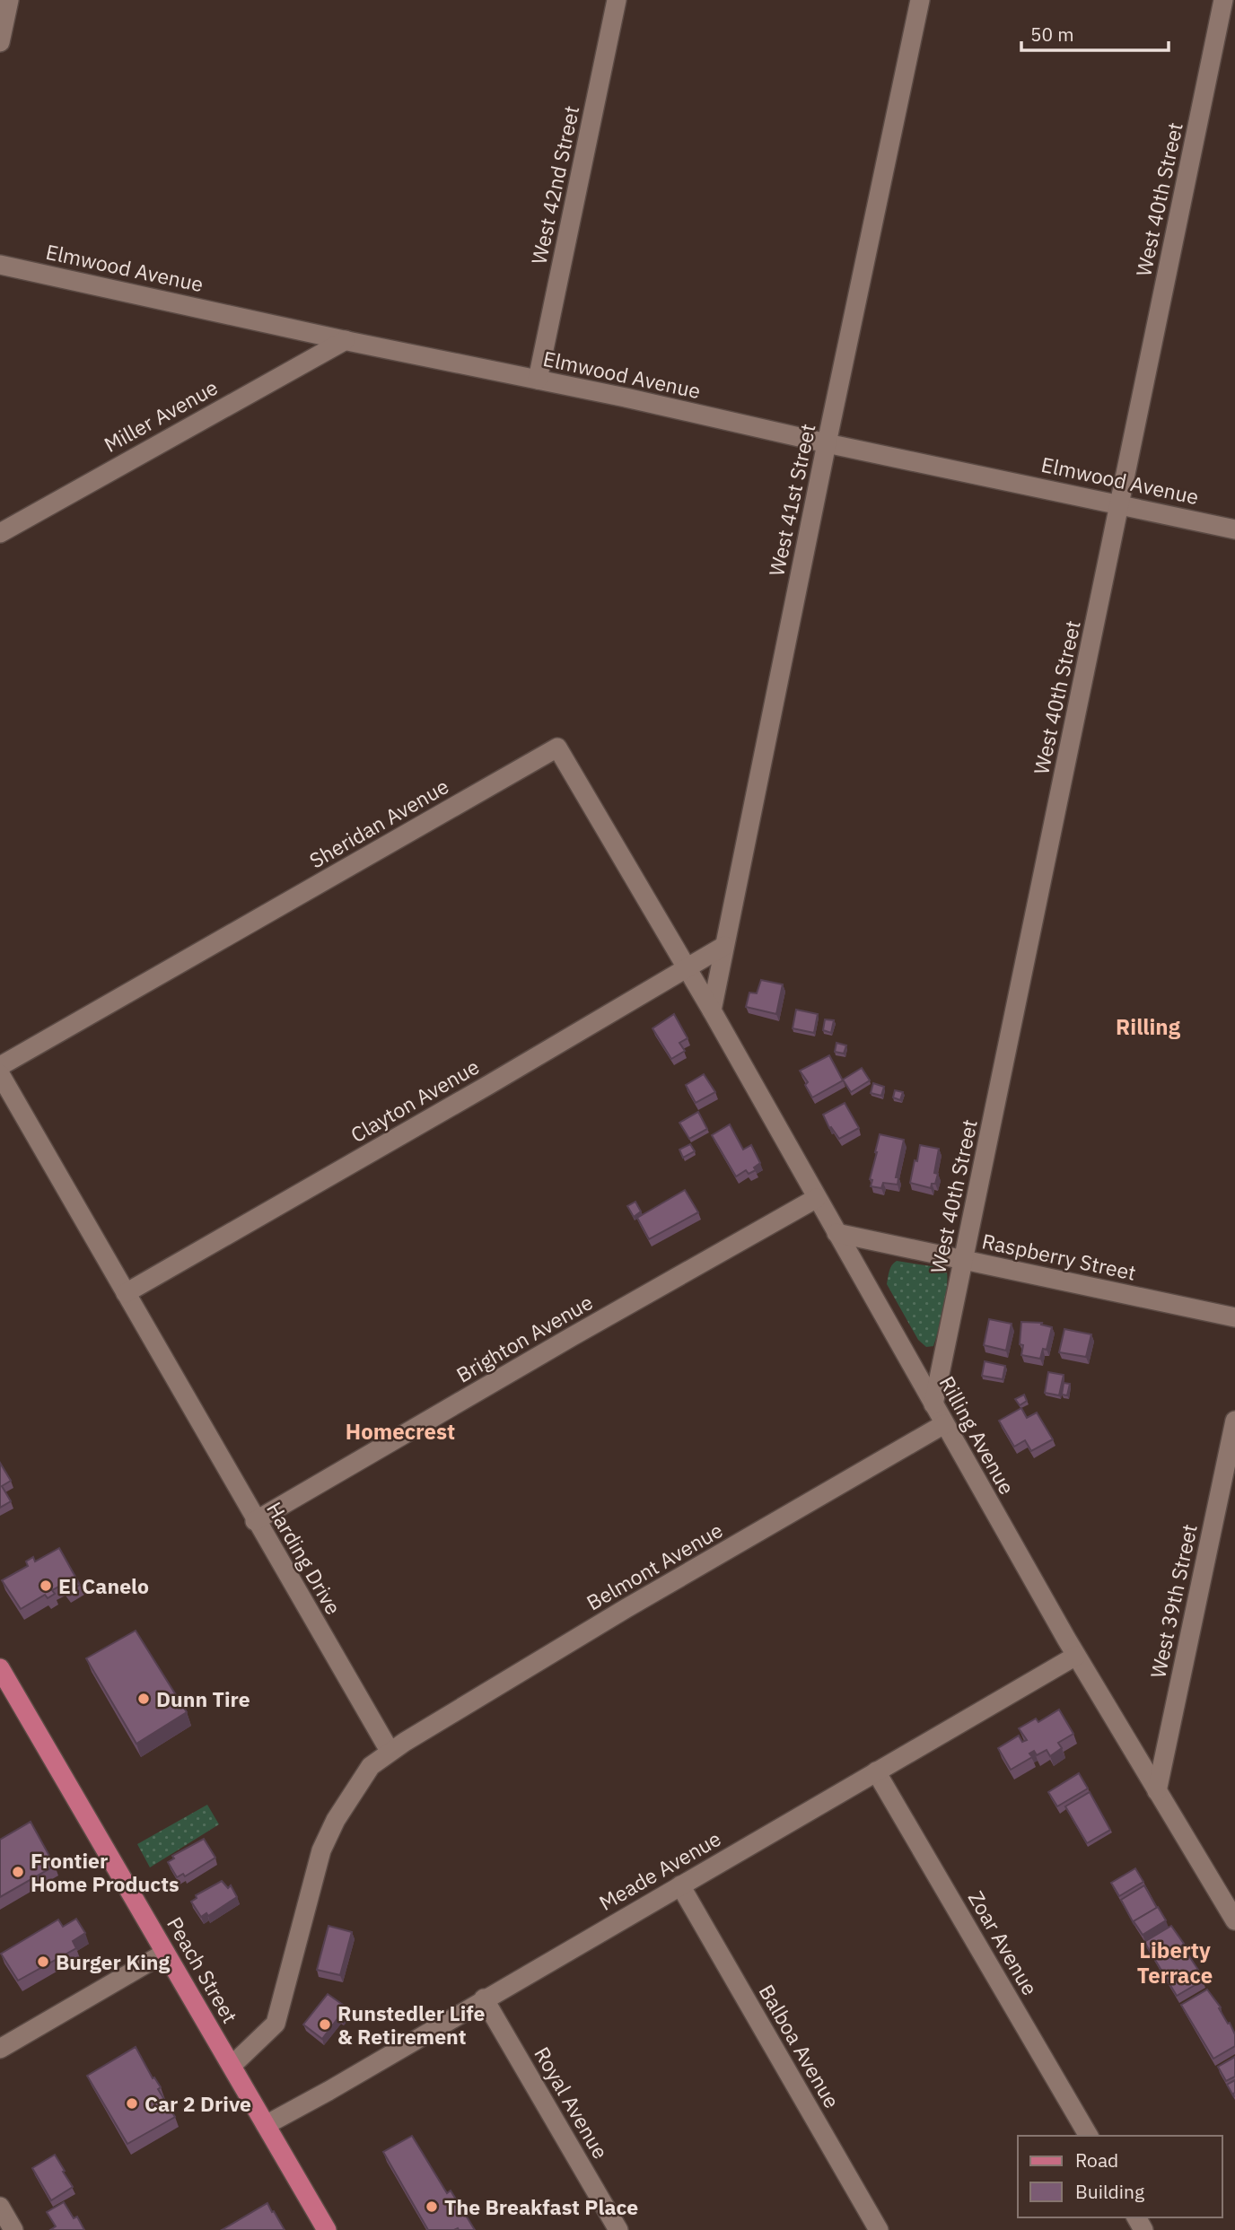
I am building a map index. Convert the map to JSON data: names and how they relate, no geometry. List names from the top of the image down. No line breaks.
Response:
{"streets":{"main road":["Peach Street"],"street":["West 42nd Street","West 40th Street","Elmwood Avenue","Miller Avenue","West 41st Street","Sheridan Avenue","Clayton Avenue","Raspberry Street","Brighton Avenue","Rilling Avenue","Harding Drive","Belmont Avenue","West 39th Street","Meade Avenue","Zoar Avenue","Balboa Avenue","Royal Avenue"]},"crossings":[["West 42nd Street","Elmwood Avenue"],["West 40th Street","Elmwood Avenue"],["West 40th Street","Raspberry Street"],["West 40th Street","Rilling Avenue"],["Elmwood Avenue","Miller Avenue"],["Elmwood Avenue","West 41st Street"],["West 41st Street","Clayton Avenue"],["West 41st Street","Rilling Avenue"],["Sheridan Avenue","Clayton Avenue"],["Sheridan Avenue","Rilling Avenue"],["Clayton Avenue","Rilling Avenue"],["Clayton Avenue","Harding Drive"],["Raspberry Street","Rilling Avenue"],["Brighton Avenue","Rilling Avenue"],["Brighton Avenue","Harding Drive"],["Rilling Avenue","Belmont Avenue"],["Rilling Avenue","West 39th Street"],["Rilling Avenue","Meade Avenue"],["Harding Drive","Belmont Avenue"],["Meade Avenue","Zoar Avenue"],["Meade Avenue","Peach Street"],["Meade Avenue","Balboa Avenue"],["Meade Avenue","Royal Avenue"]],"districts":["Rilling","Homecrest","Liberty Terrace"],"places":["El Canelo","Dunn Tire","Frontier Home Products","Burger King","Runstedler Life & Retirement","Car 2 Drive","The Breakfast Place"],"legend":["Road","Building"],"scale_bar":"50 m"}
